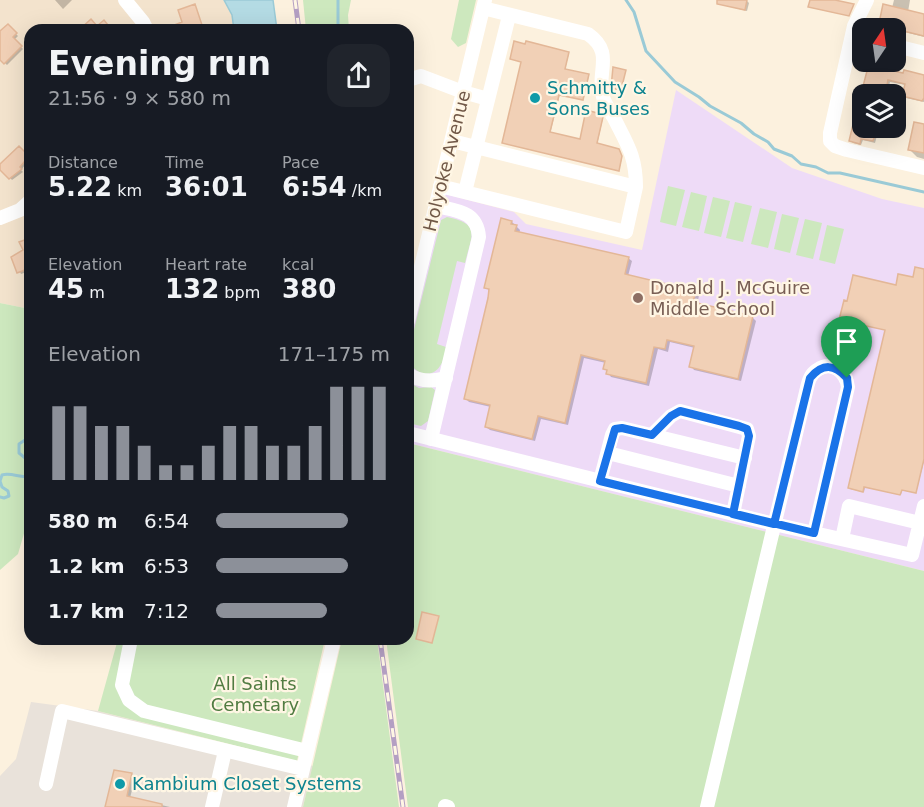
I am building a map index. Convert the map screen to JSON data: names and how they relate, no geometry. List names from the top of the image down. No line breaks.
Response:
{"streets":{"street":["Holyoke Avenue"]},"parks":["All Saints Cemetary"],"places":["Schmitty & Sons Buses","Donald J. McGuire Middle School","Kambium Closet Systems"],"north":"top","page":{"heading":["Evening run","21:56 · 9 × 580 m"],"stats":[["Distance","5.22 km"],["Time","36:01"],["Pace","6:54 /km"],["Elevation","45 m"],["Heart rate","132 bpm"],["kcal","380"]],"chart":["Elevation","171–175 m"],"list":[{"name":"580 m","note":"6:54"},{"name":"1.2 km","note":"6:53"},{"name":"1.7 km","note":"7:12"}]}}
